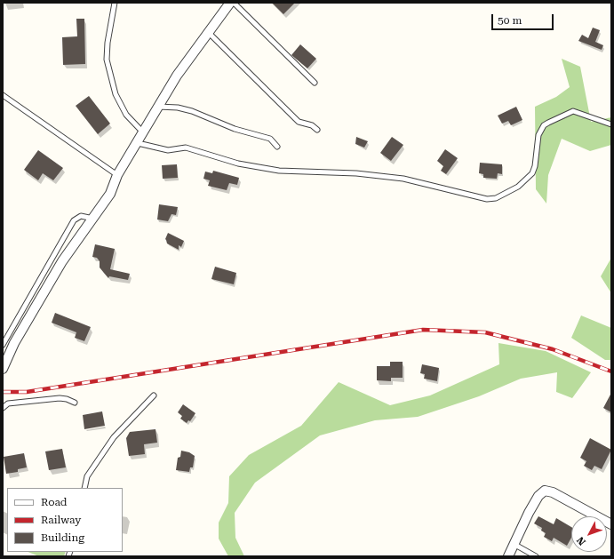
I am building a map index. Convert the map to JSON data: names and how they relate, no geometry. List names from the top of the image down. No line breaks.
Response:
{"legend":["Road","Railway","Building"],"scale_bar":"50 m","north":"bottom left"}
